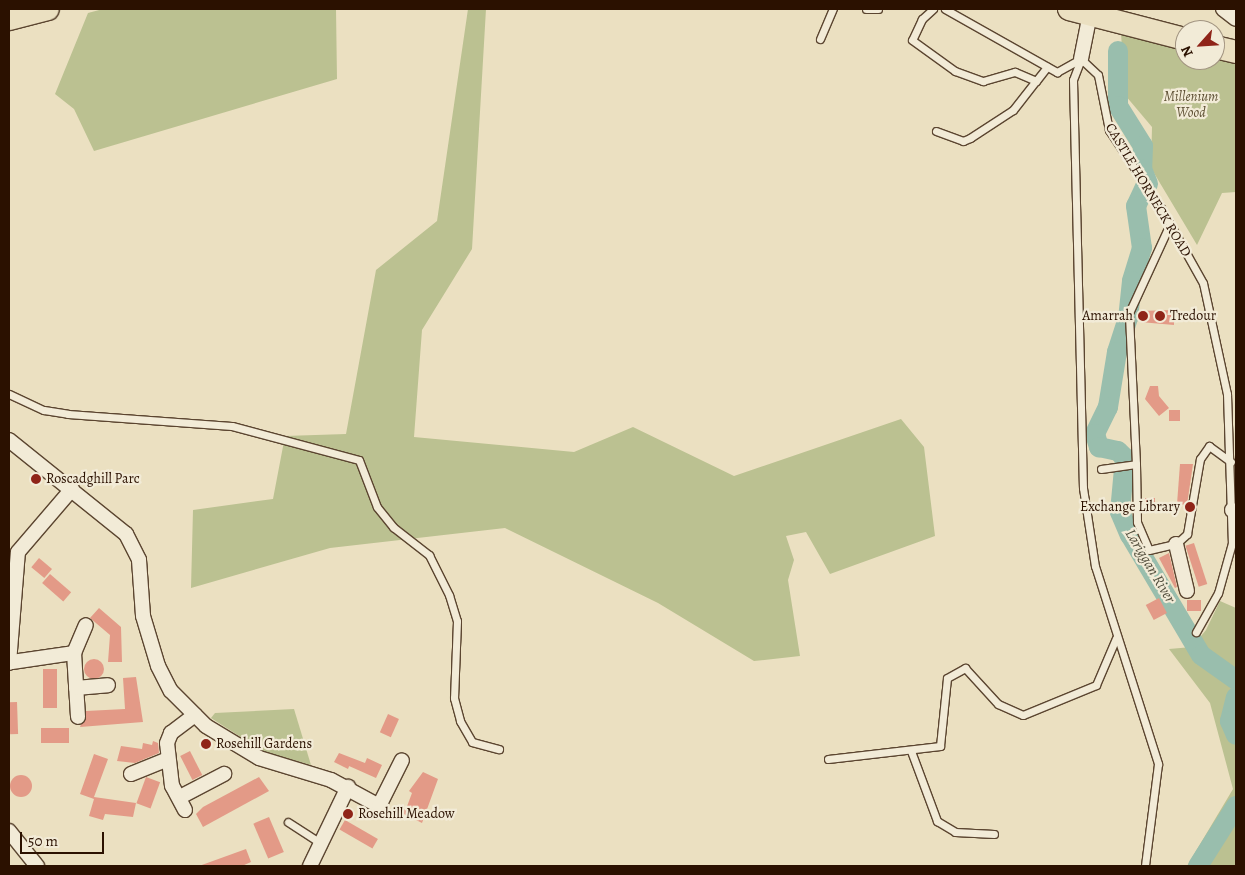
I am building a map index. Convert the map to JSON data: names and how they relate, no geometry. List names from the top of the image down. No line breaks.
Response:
{"streets":{"lane":["CASTLE HORNECK ROAD"]},"water":["Lariggan River"],"parks":["Millenium Wood"],"places":["Amarrah","Tredour","Roscadghill Parc","Exchange Library","Rosehill Gardens","Rosehill Meadow"],"scale_bar":"50 m","north":"bottom left"}
